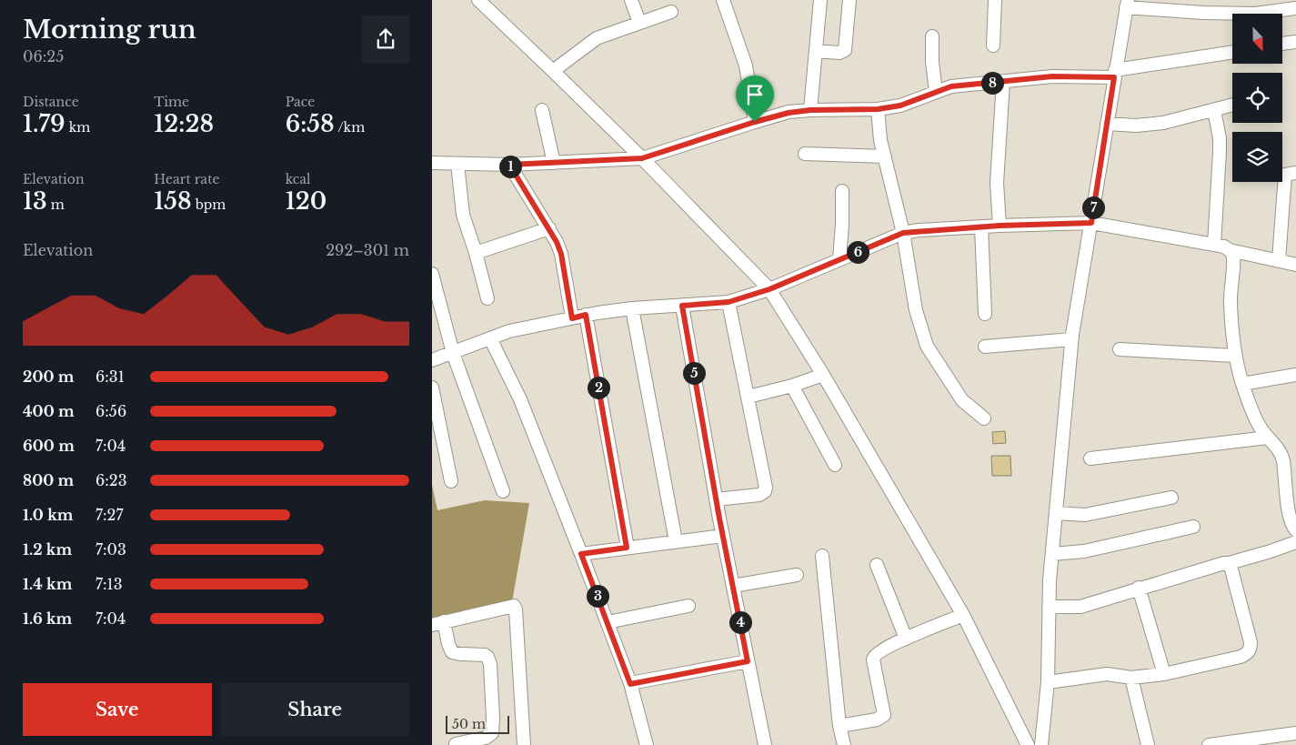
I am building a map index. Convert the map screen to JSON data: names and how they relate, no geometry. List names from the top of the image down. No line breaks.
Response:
{"scale_bar":"50 m","north":"bottom","page":{"heading":["Morning run","06:25"],"pins":["8","1","7","6","5","2","3","4"],"stats":[["Distance","1.79 km"],["Time","12:28"],["Pace","6:58 /km"],["Elevation","13 m"],["Heart rate","158 bpm"],["kcal","120"]],"chart":["Elevation","292–301 m"],"list":[{"name":"200 m","note":"6:31"},{"name":"400 m","note":"6:56"},{"name":"600 m","note":"7:04"},{"name":"800 m","note":"6:23"},{"name":"1.0 km","note":"7:27"},{"name":"1.2 km","note":"7:03"},{"name":"1.4 km","note":"7:13"},{"name":"1.6 km","note":"7:04"}],"buttons":["Save","Share"],"scale":"50 m"}}
